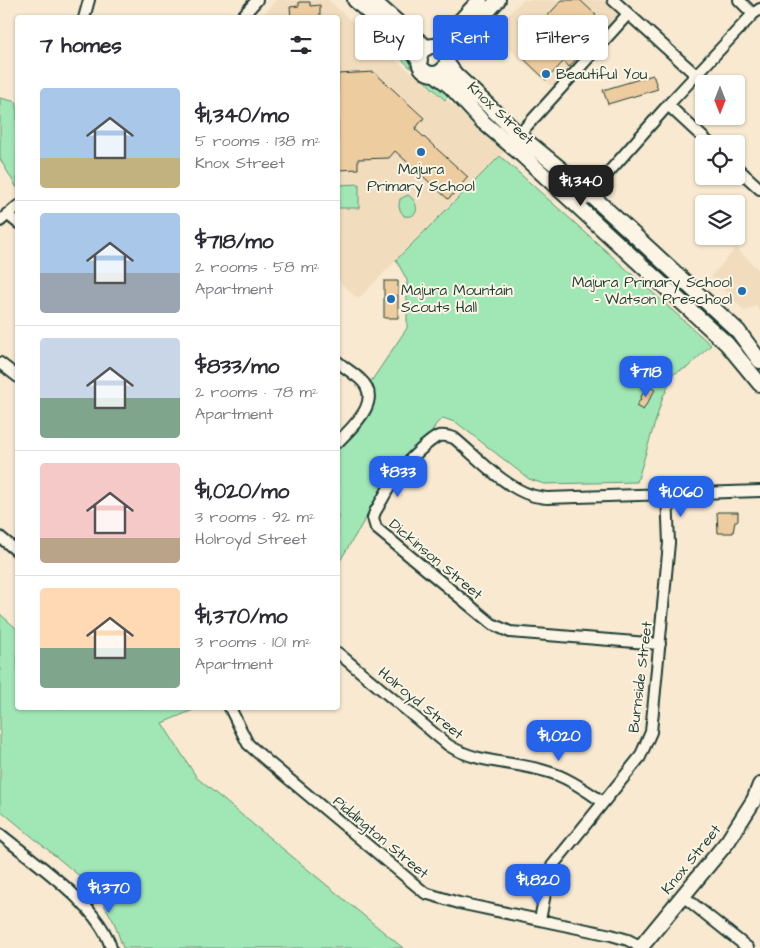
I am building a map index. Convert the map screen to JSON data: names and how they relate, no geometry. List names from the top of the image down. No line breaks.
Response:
{"streets":{"street":["Knox Street","Dickinson Street","Burnside Street","Holroyd Street","Piddington Street"]},"crossings":[["Knox Street","Piddington Street"],["Dickinson Street","Burnside Street"],["Burnside Street","Holroyd Street"],["Burnside Street","Piddington Street"]],"places":["Beautiful You","Majura Primary School","Majura Primary School - Watson Preschool","Majura Mountain Scouts Hall"],"north":"bottom","page":{"chip":["Buy","Rent","Filters"],"heading":"7 homes","list":[{"name":"$1,340/mo","note":"5 rooms · 138 m² · Knox Street"},{"name":"$718/mo","note":"2 rooms · 58 m² · Apartment"},{"name":"$833/mo","note":"2 rooms · 78 m² · Apartment"},{"name":"$1,020/mo","note":"3 rooms · 92 m² · Holroyd Street"},{"name":"$1,370/mo","note":"3 rooms · 101 m² · Apartment"}],"price":["$1,340","$718","$833","$1,060","$1,020","$1,820","$1,370"]}}
